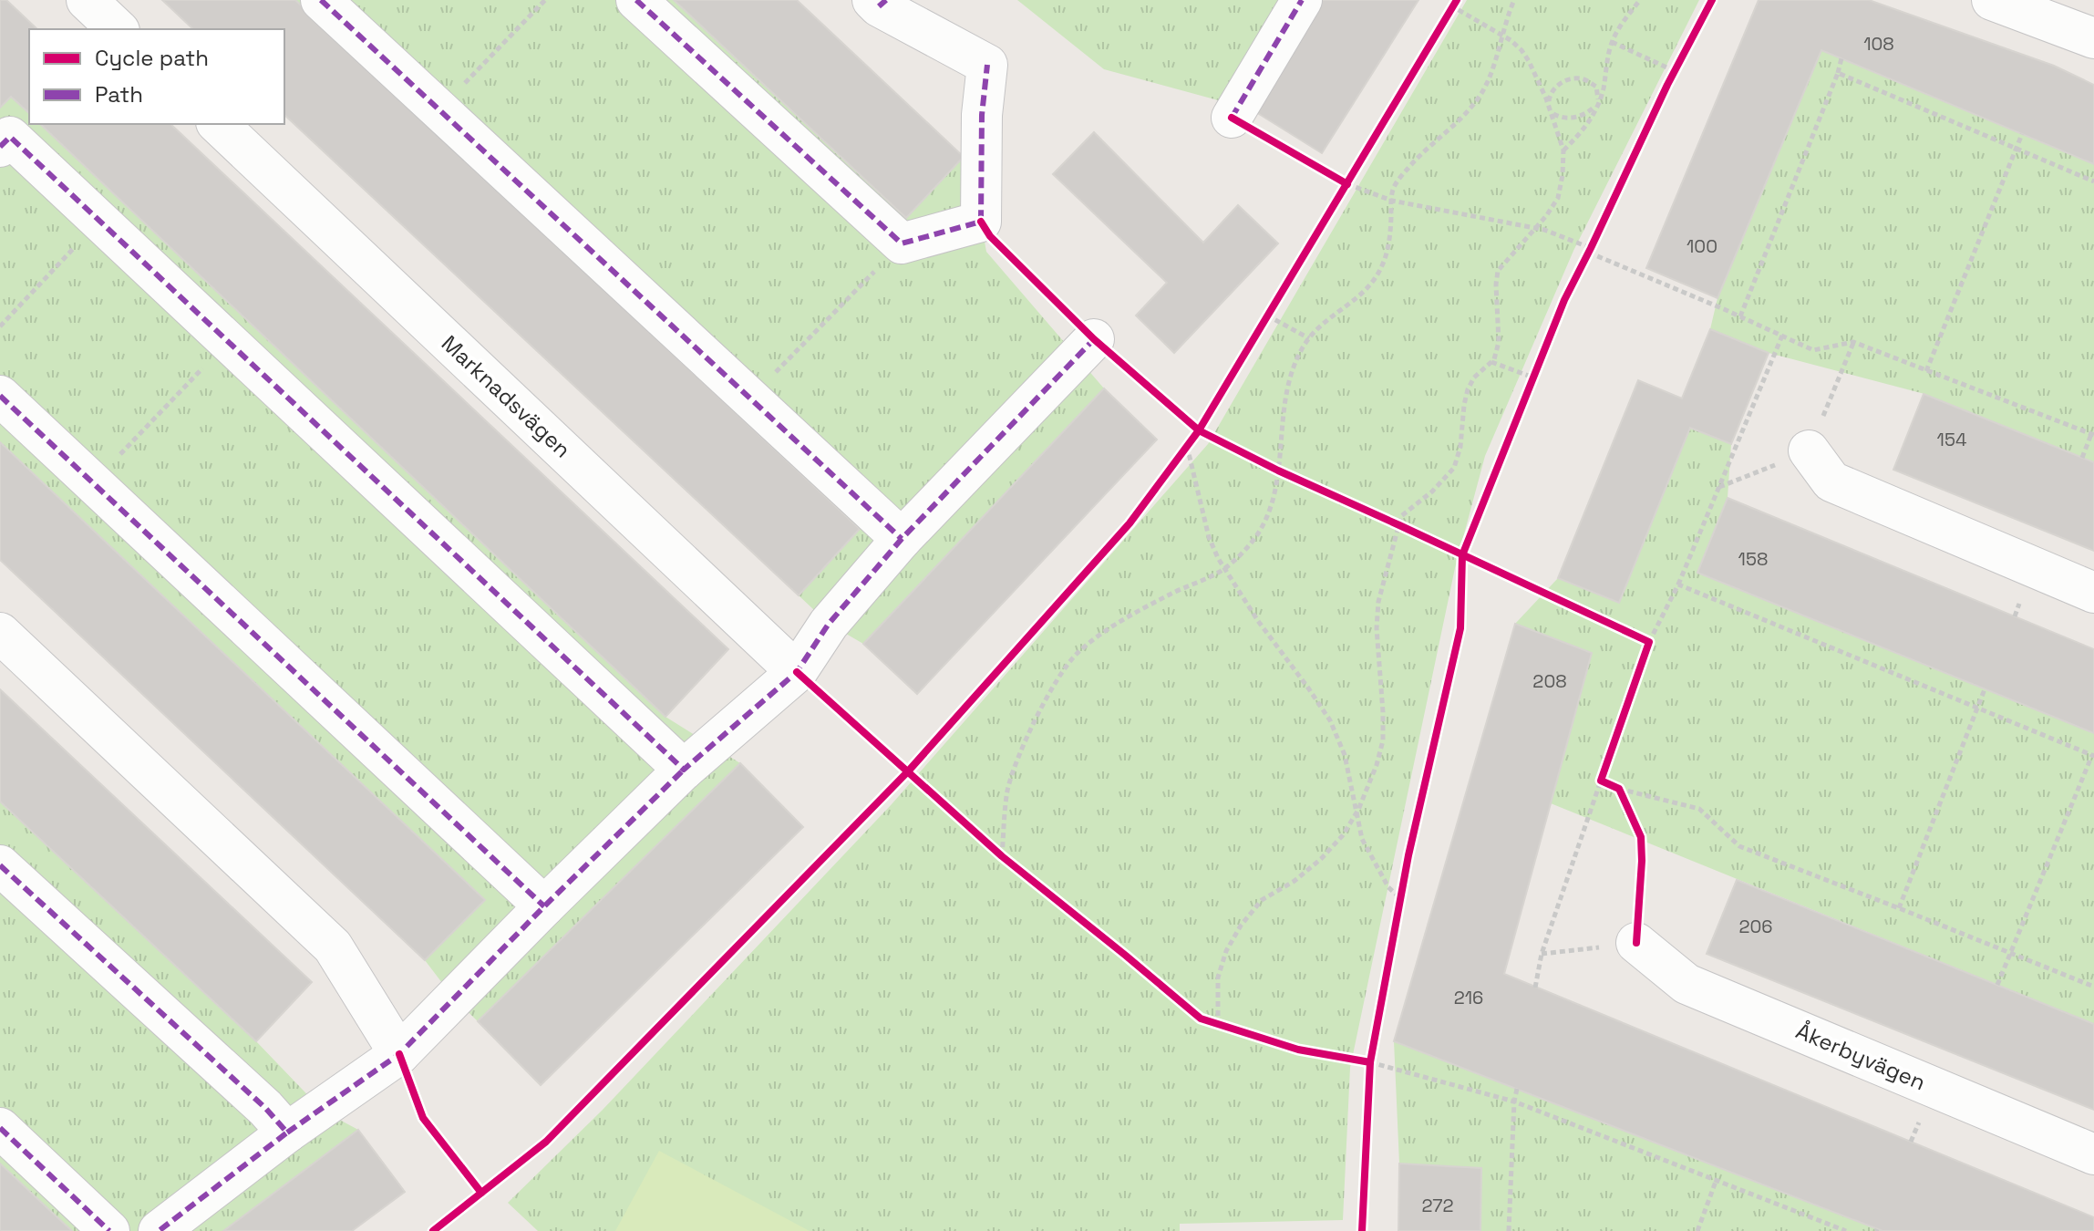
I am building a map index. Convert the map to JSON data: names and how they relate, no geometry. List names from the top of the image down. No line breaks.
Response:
{"streets":{"street":["Marknadsvägen","Åkerbyvägen"]},"house_numbers":["108","100","154","158","208","206","216","272"],"legend":["Cycle path","Path"]}
